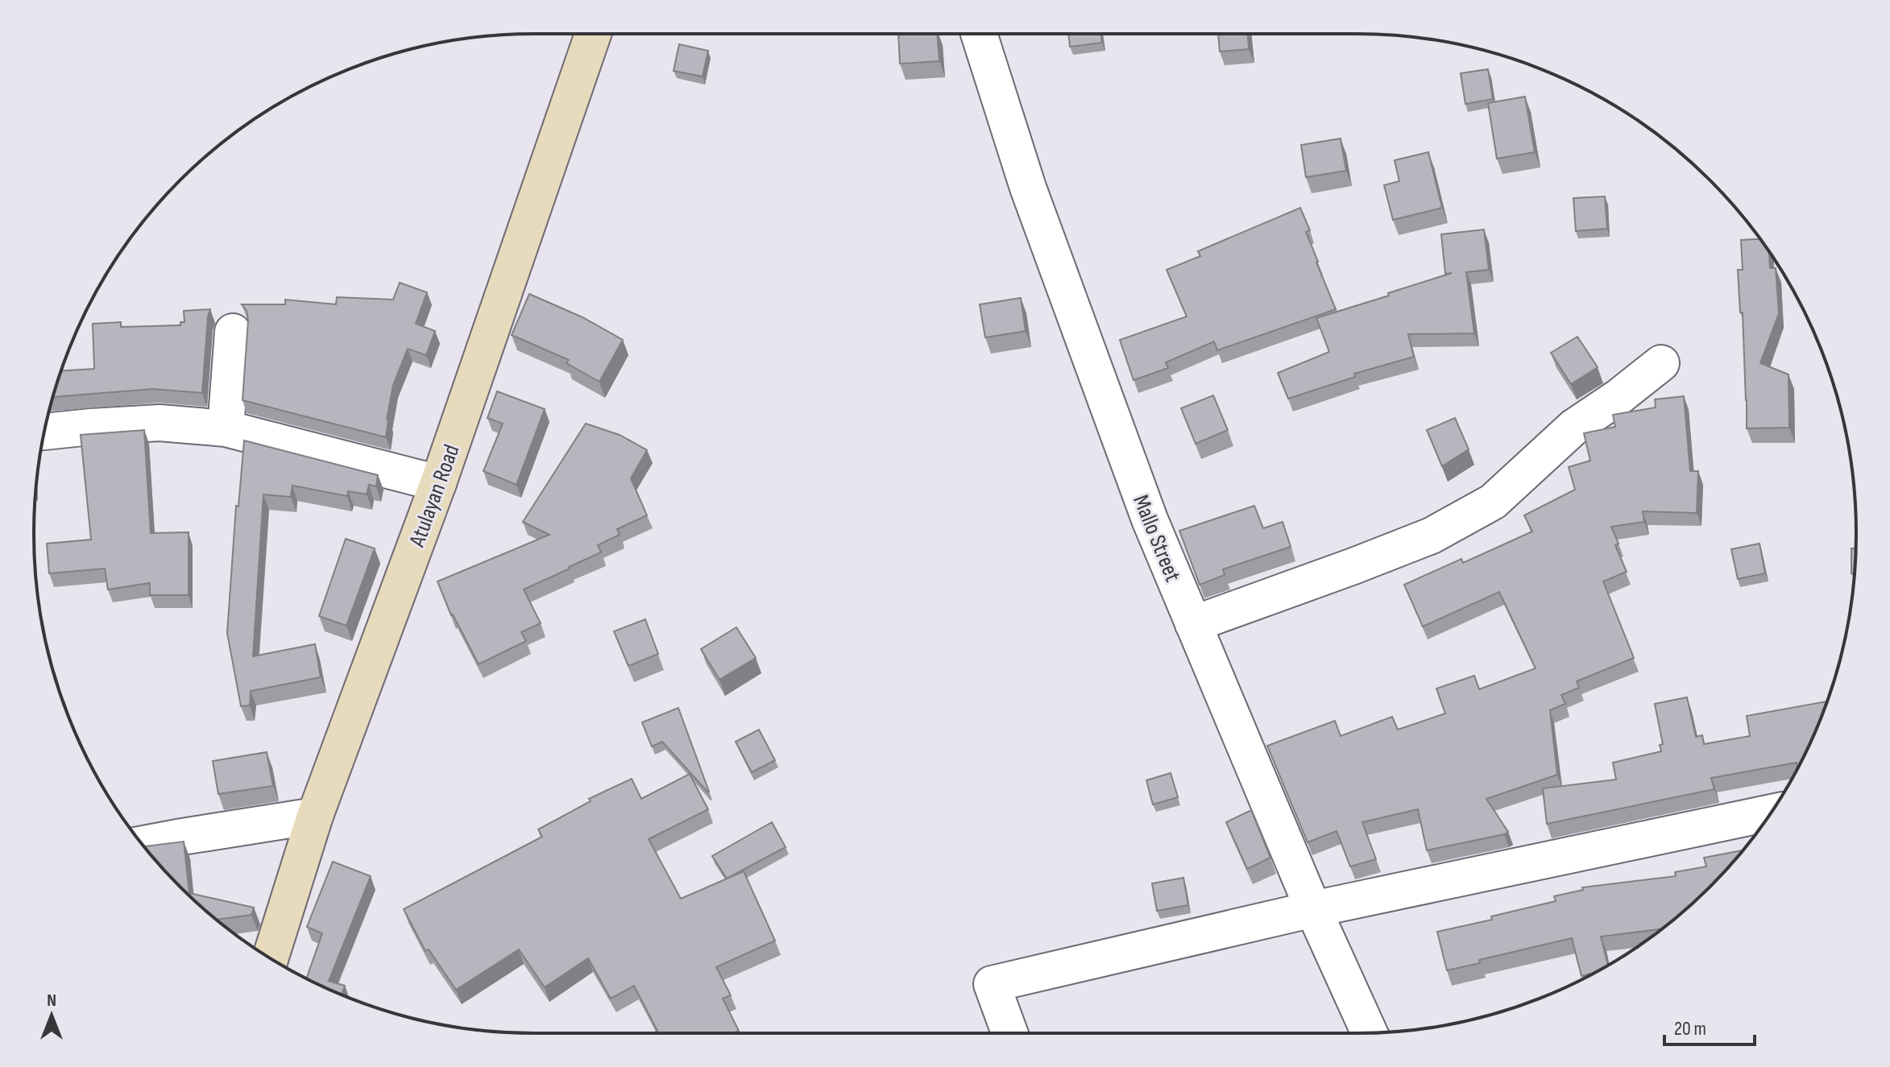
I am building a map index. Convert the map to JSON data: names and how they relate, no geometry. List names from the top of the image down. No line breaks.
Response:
{"streets":{"main road":["Atulayan Road"],"street":["Mallo Street"]},"scale_bar":"20 m","north":"top"}
